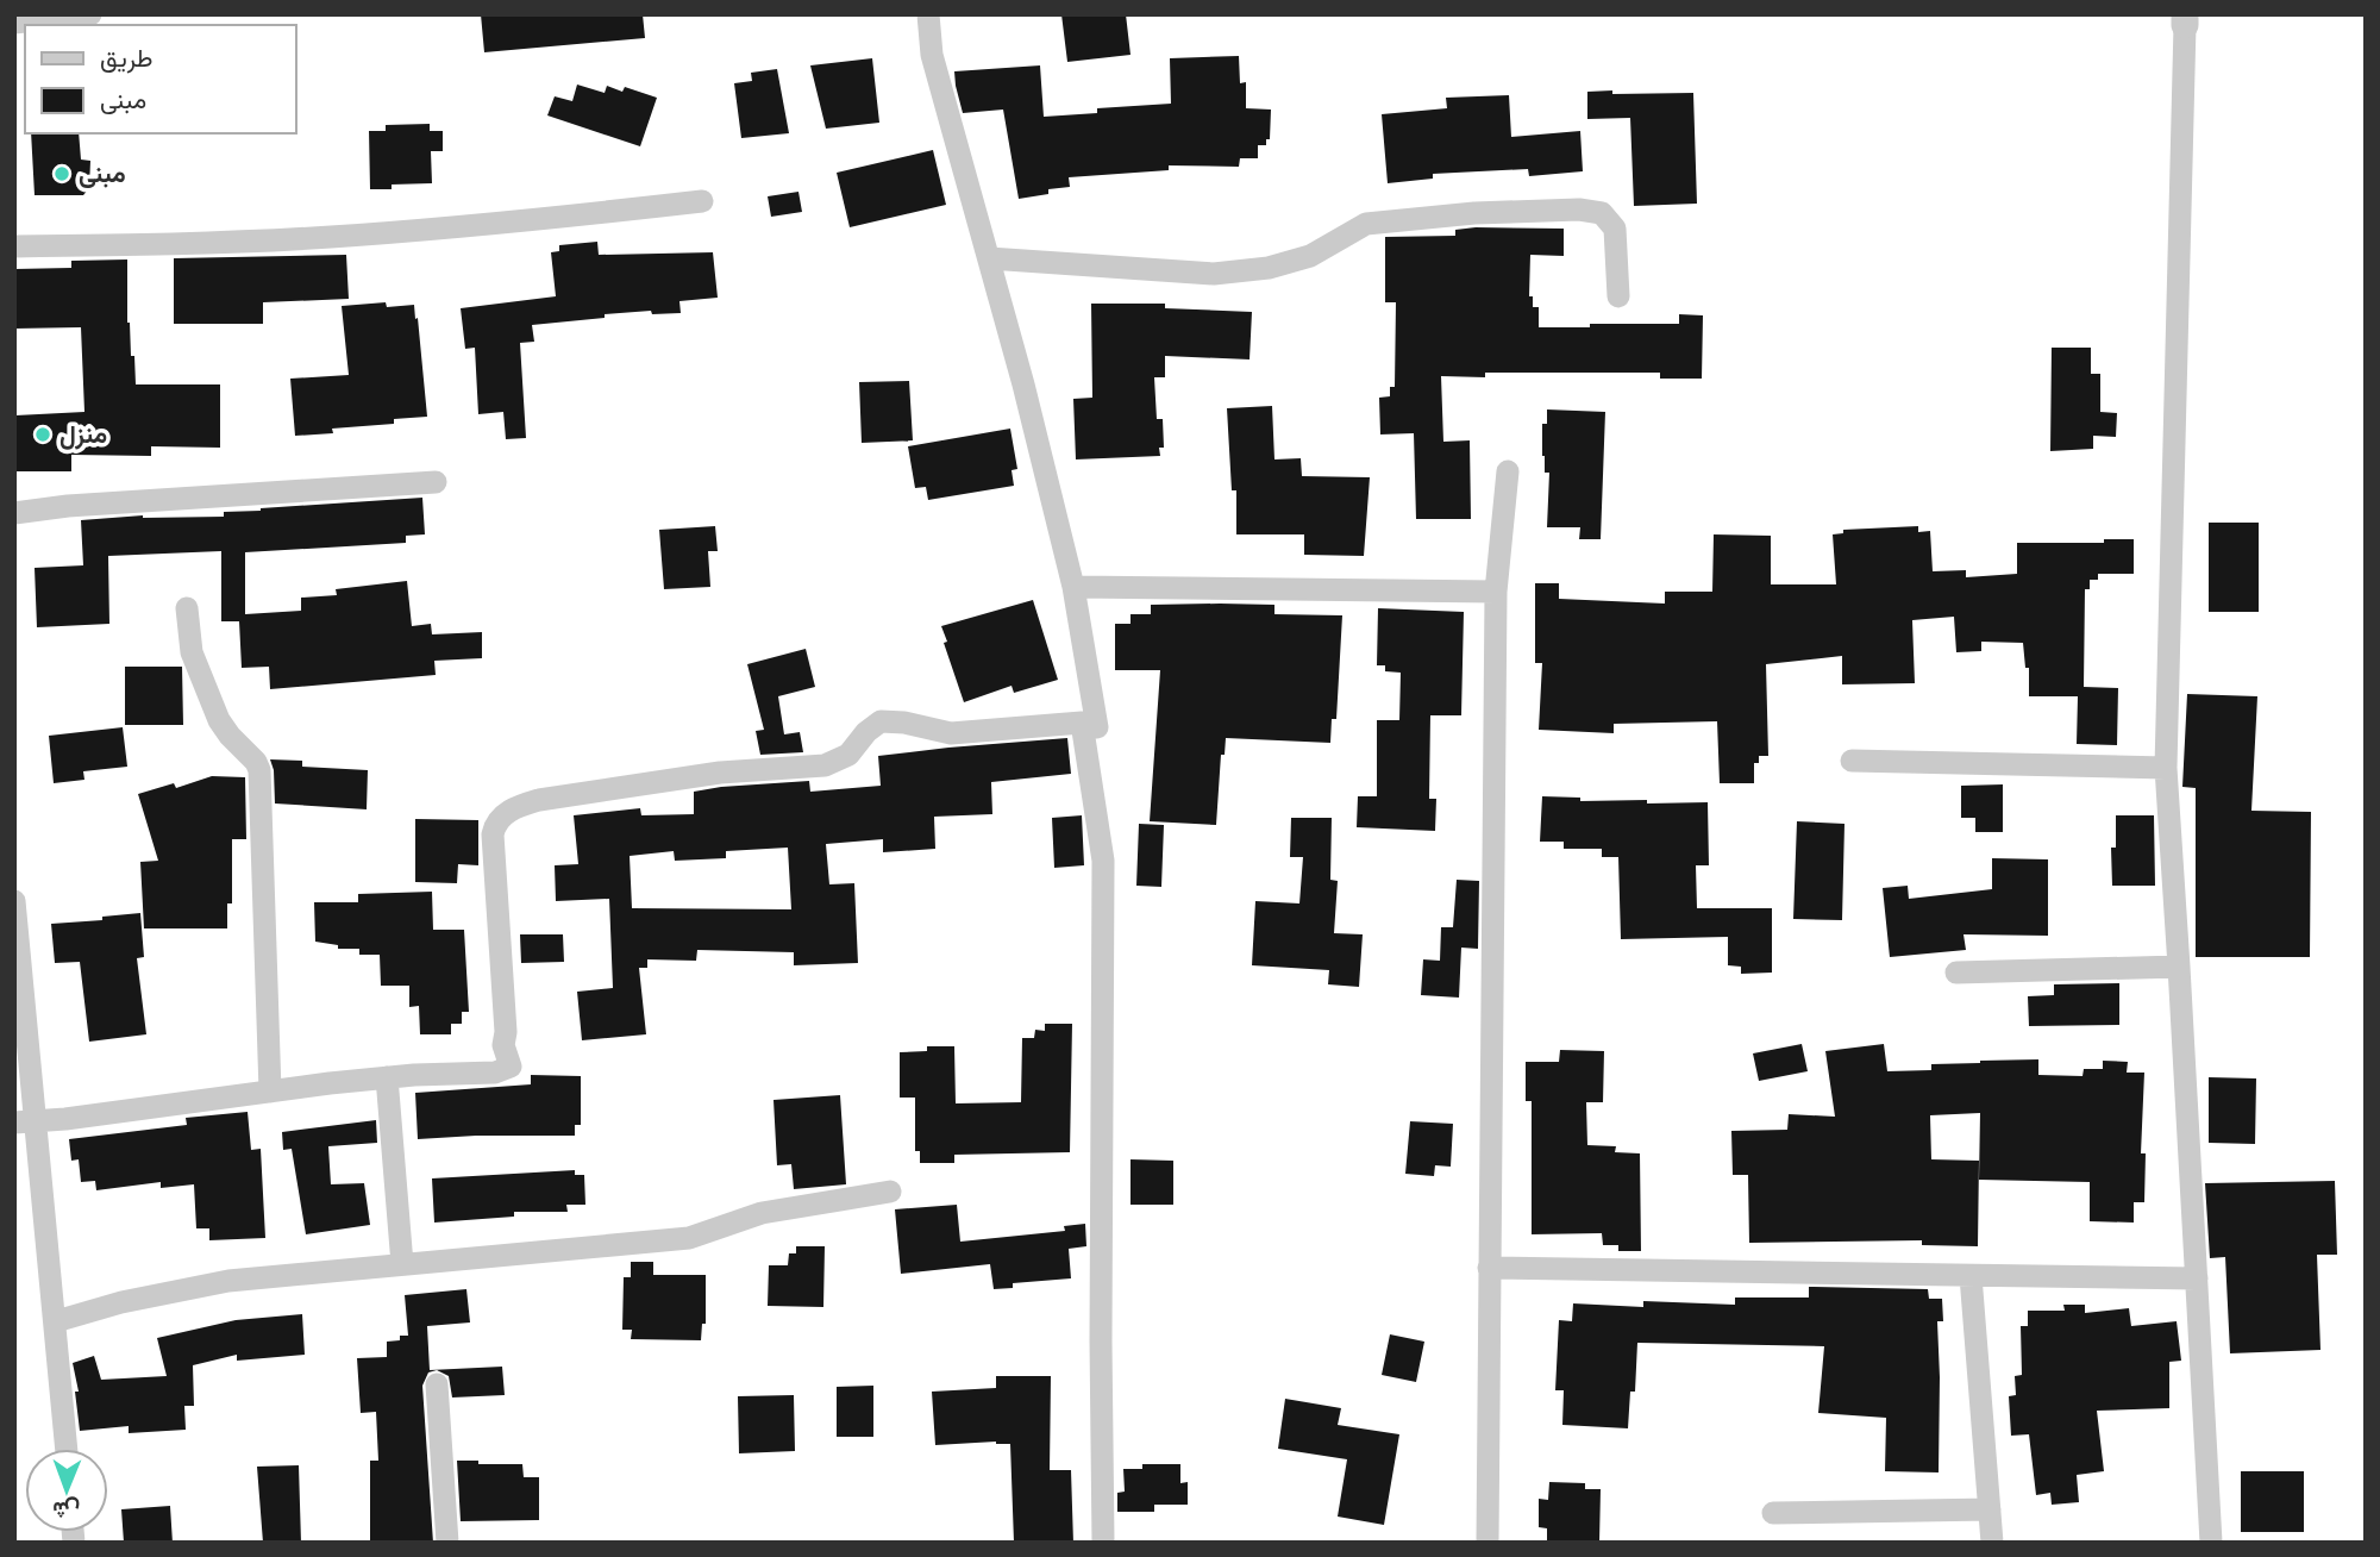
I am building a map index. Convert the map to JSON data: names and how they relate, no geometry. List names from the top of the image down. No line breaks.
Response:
{"places":["مبنى","منزل"],"legend":["طريق","مبنى"],"north":"bottom"}
